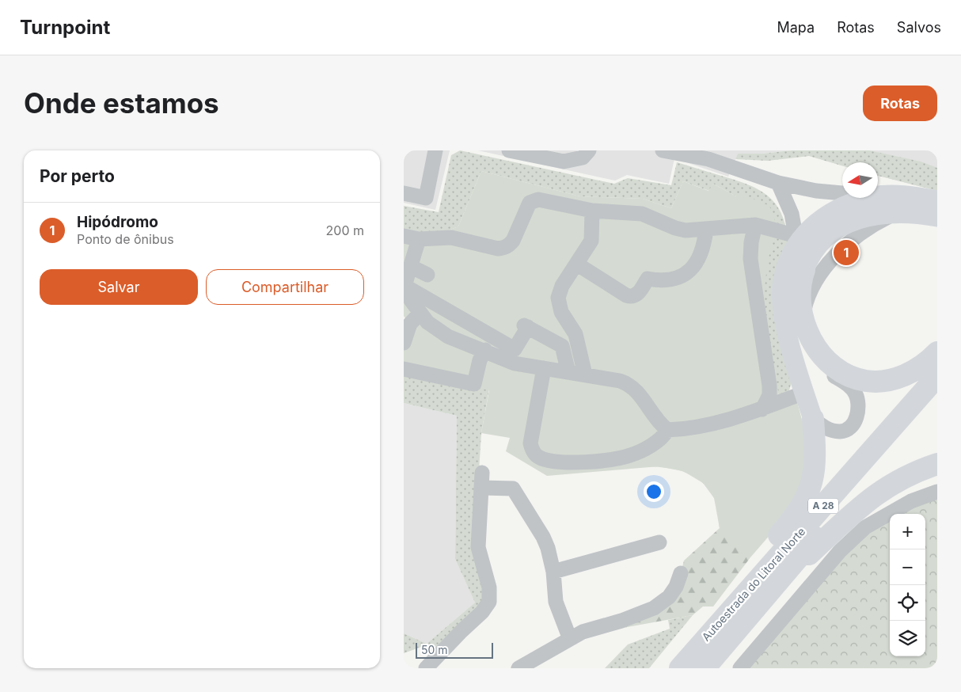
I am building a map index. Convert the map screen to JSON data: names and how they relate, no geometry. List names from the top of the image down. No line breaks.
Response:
{"streets":{"highway":["A 28","Autoestrada do Litoral Norte"]},"scale_bar":"50 m","north":"left","page":{"header":"Turnpoint","nav":["Mapa","Rotas","Salvos"],"buttons":["Rotas",["Salvar","Compartilhar"]],"title":"Onde estamos","heading":"Por perto","list":[{"mark":"1","name":"Hipódromo","note":"Ponto de ônibus","value":"200 m"}],"pins":"1","map_buttons":["+","−"],"scale":"50 m"}}
